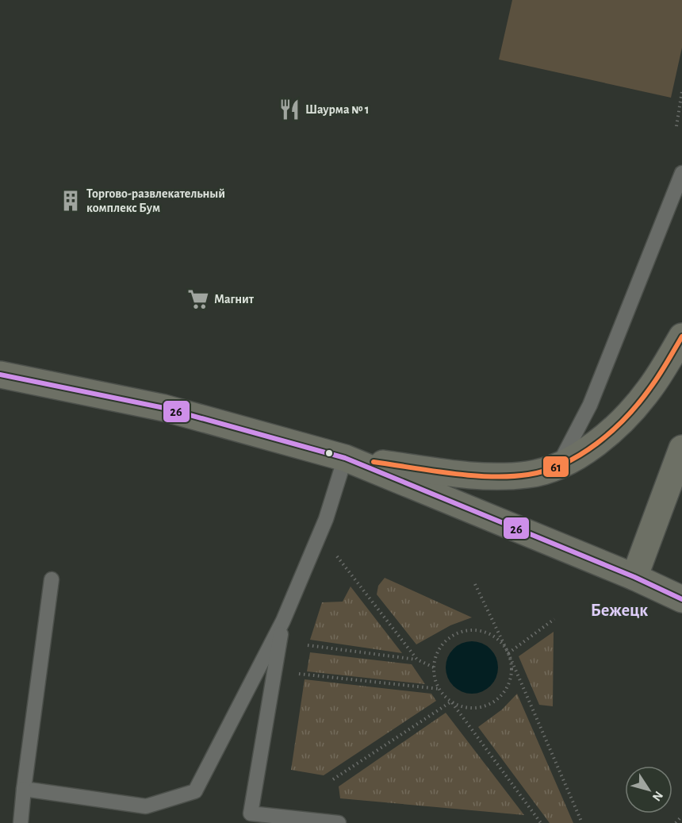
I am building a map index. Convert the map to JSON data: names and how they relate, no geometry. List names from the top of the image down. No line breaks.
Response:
{"districts":["Бежецк"],"places":{"restaurant":["Шаурма № 1"],"building":["Торгово-развлекательный комплекс Бум"],"supermarket":["Магнит"]},"lines":["transit line 61","transit line 26"],"north":"bottom right"}
